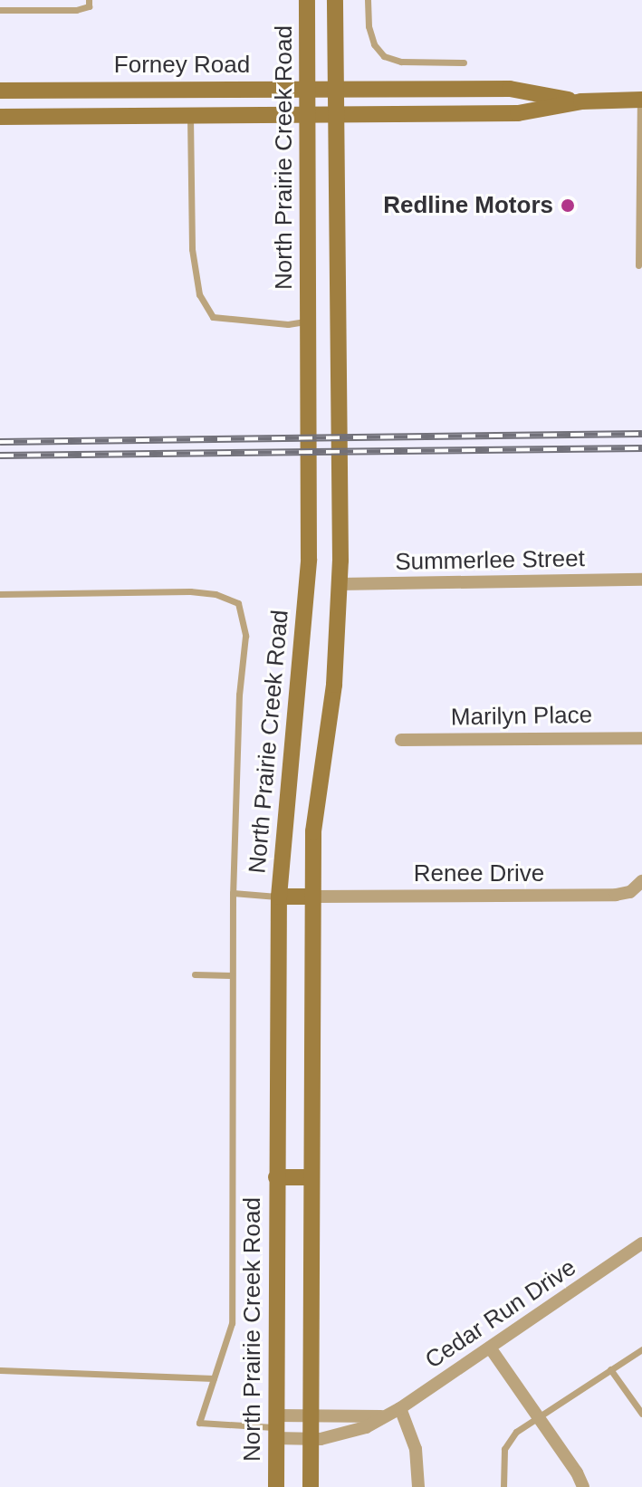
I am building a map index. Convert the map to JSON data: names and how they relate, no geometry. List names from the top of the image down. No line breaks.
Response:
{"streets":{"main road":["Forney Road","North Prairie Creek Road"],"street":["Summerlee Street","Marilyn Place","Renee Drive","Cedar Run Drive"]},"crossings":[["Forney Road","North Prairie Creek Road"],["North Prairie Creek Road","Cedar Run Drive"]],"places":["Redline Motors"]}
